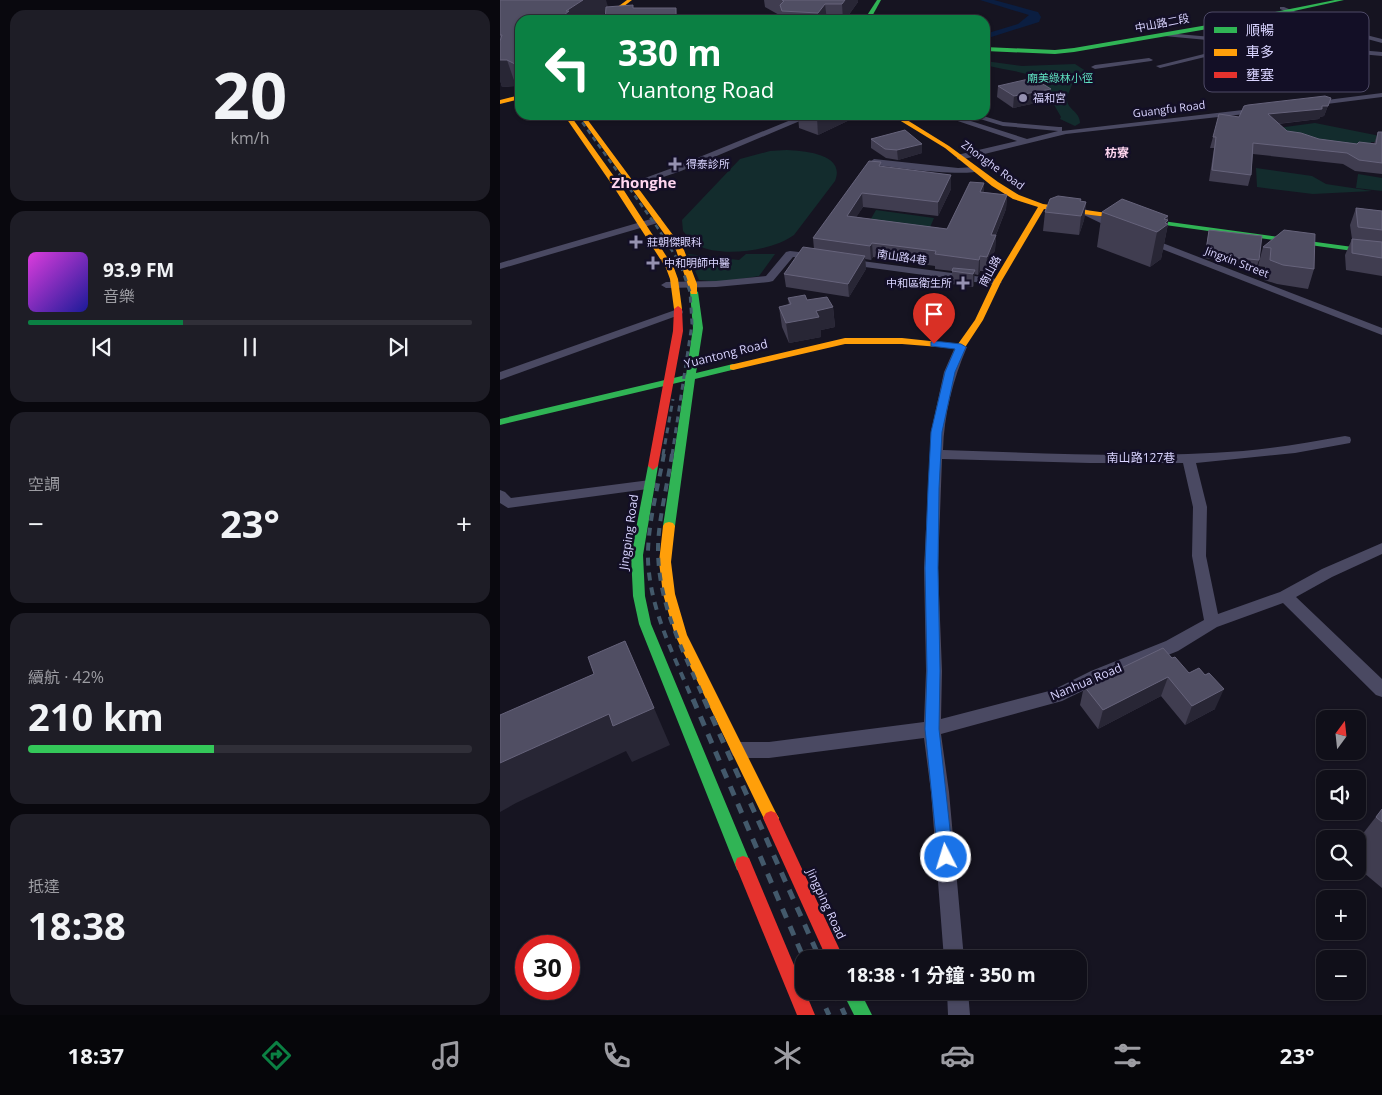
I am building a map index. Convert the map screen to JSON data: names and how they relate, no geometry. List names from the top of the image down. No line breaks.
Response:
{"streets":{"street":["中山路二段","Guangfu Road","Zhonghe Road","南山路4巷","Jingxin Street","南山路","Yuantong Road","南山路127巷","Jingping Road","Nanhua Road"]},"crossings":[["Guangfu Road","Zhonghe Road"],["Zhonghe Road","Jingxin Street"],["Zhonghe Road","南山路"],["南山路4巷","南山路"],["南山路4巷","Jingping Road"],["南山路","Yuantong Road"],["Yuantong Road","Jingping Road"],["Jingping Road","Nanhua Road"]],"districts":["枋寮","Zhonghe"],"parks":["廟美綠林小徑"],"places":{"other":["福和宮"],"health":["得泰診所","莊朝傑眼科","中和明師中醫","中和區衛生所"]},"legend":["順暢","車多","壅塞"],"north":"top","page":{"tile":[["20","km/h"],"空調",["續航 · 42%","210 km"],["抵達","18:38"]],"turn":["330 m","Yuantong Road"],"song":["93.9 FM","音樂"],"heat":["−","23°","+"],"map_buttons":["+","−"],"limit":"30","trip":"18:38 · 1 分鐘 · 350 m","tabs":["18:37","23°"]}}
